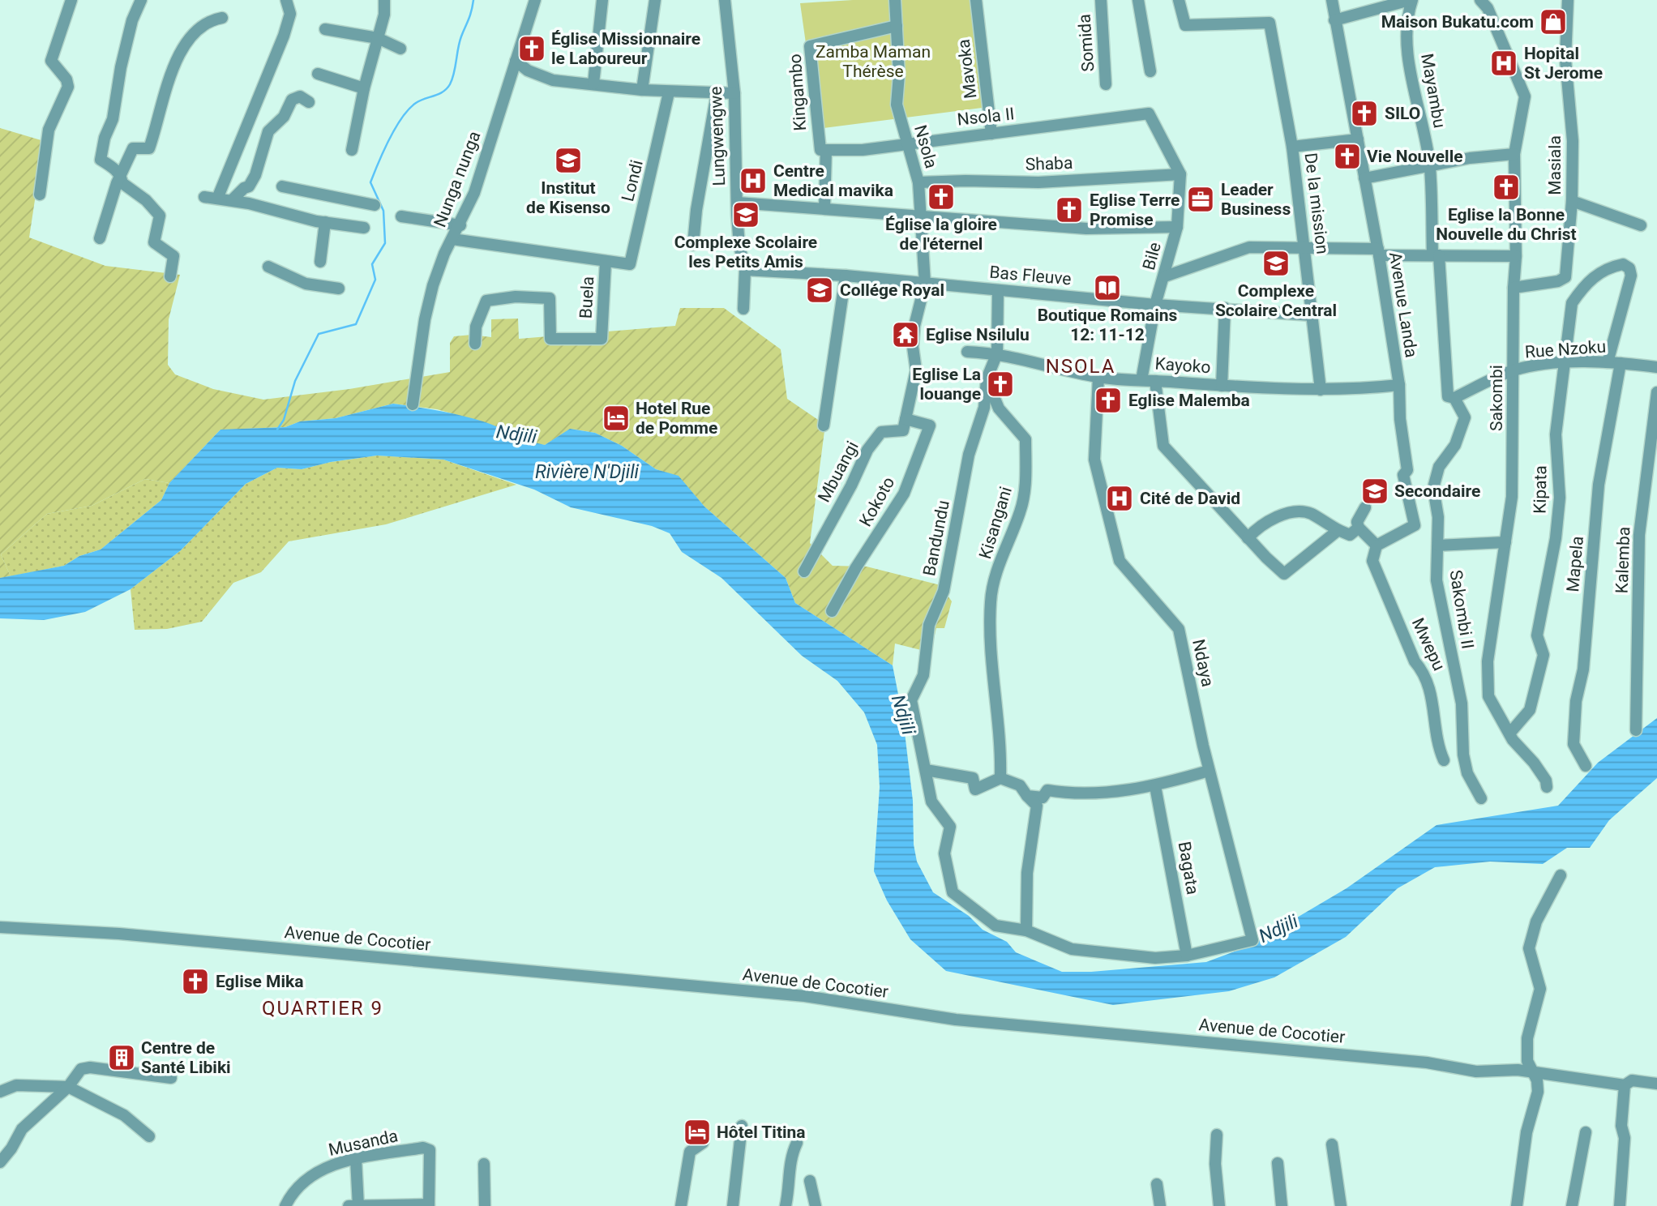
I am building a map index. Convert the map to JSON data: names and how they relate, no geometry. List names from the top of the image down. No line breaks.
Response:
{"streets":{"street":["Somida","Mavoka","Mayambu","Kingambo","Nsola II","Lungwengwe","Nsola","Shaba","Masiala","Nunga nunga","Londi","De la mission","Bile","Bas Fleuve","Buela","Avenue Landa","Rue Nzoku","Kayoko","Sakombi","Mbuangi","Kipata","Kokoto","Kisangani","Bandundu","Kalemba","Mapela","Sakombi II","Mwepu","Ndaya","Bagata","Avenue de Cocotier","Musanda"]},"crossings":[["Mavoka","Nsola II"],["Mayambu","Rue Nzoku"],["Mayambu","Sakombi II"],["Kingambo","Nsola II"],["Kingambo","Nsola"],["Nsola II","Nsola"],["Nsola II","Shaba"],["Nsola II","Bile"],["Lungwengwe","Bas Fleuve"],["Nsola","Shaba"],["Nsola","Bas Fleuve"],["Nsola","Mbuangi"],["Nsola","Kokoto"],["Shaba","Bile"],["Masiala","Sakombi"],["Londi","Buela"],["De la mission","Bas Fleuve"],["De la mission","Kayoko"],["Bile","Bas Fleuve"],["Bile","Kayoko"],["Bas Fleuve","Mbuangi"],["Avenue Landa","Kayoko"],["Avenue Landa","Mwepu"],["Rue Nzoku","Sakombi"],["Rue Nzoku","Kipata"],["Rue Nzoku","Mapela"],["Rue Nzoku","Sakombi II"],["Kayoko","Ndaya"],["Sakombi","Kipata"],["Mbuangi","Kokoto"],["Kisangani","Bandundu"],["Ndaya","Bagata"]],"districts":["NSOLA","QUARTIER 9"],"water":["Ndjili","Rivière N'Djili"],"parks":["Zamba Maman Thérèse"],"places":{"shop":["Maison Bukatu.com"],"church":["Église Missionnaire le Laboureur","SILO","Vie Nouvelle","Eglise la Bonne Nouvelle du Christ","Église la gloire de l'éternel","Eglise Terre Promise","Eglise La louange","Eglise Malemba","Eglise Mika"],"hospital":["Hopital St Jerome","Centre Medical mavika","Cité de David"],"school or university":["Institut de Kisenso","Complexe Scolaire les Petits Amis","Complexe Scolaire Central","Collége Royal","Secondaire"],"office":["Leader Business"],"library":["Boutique Romains 12: 11-12"],"temple":["Eglise Nsilulu"],"hotel":["Hotel Rue de Pomme","Hôtel Titina"],"building":["Centre de Santé Libiki"]}}
